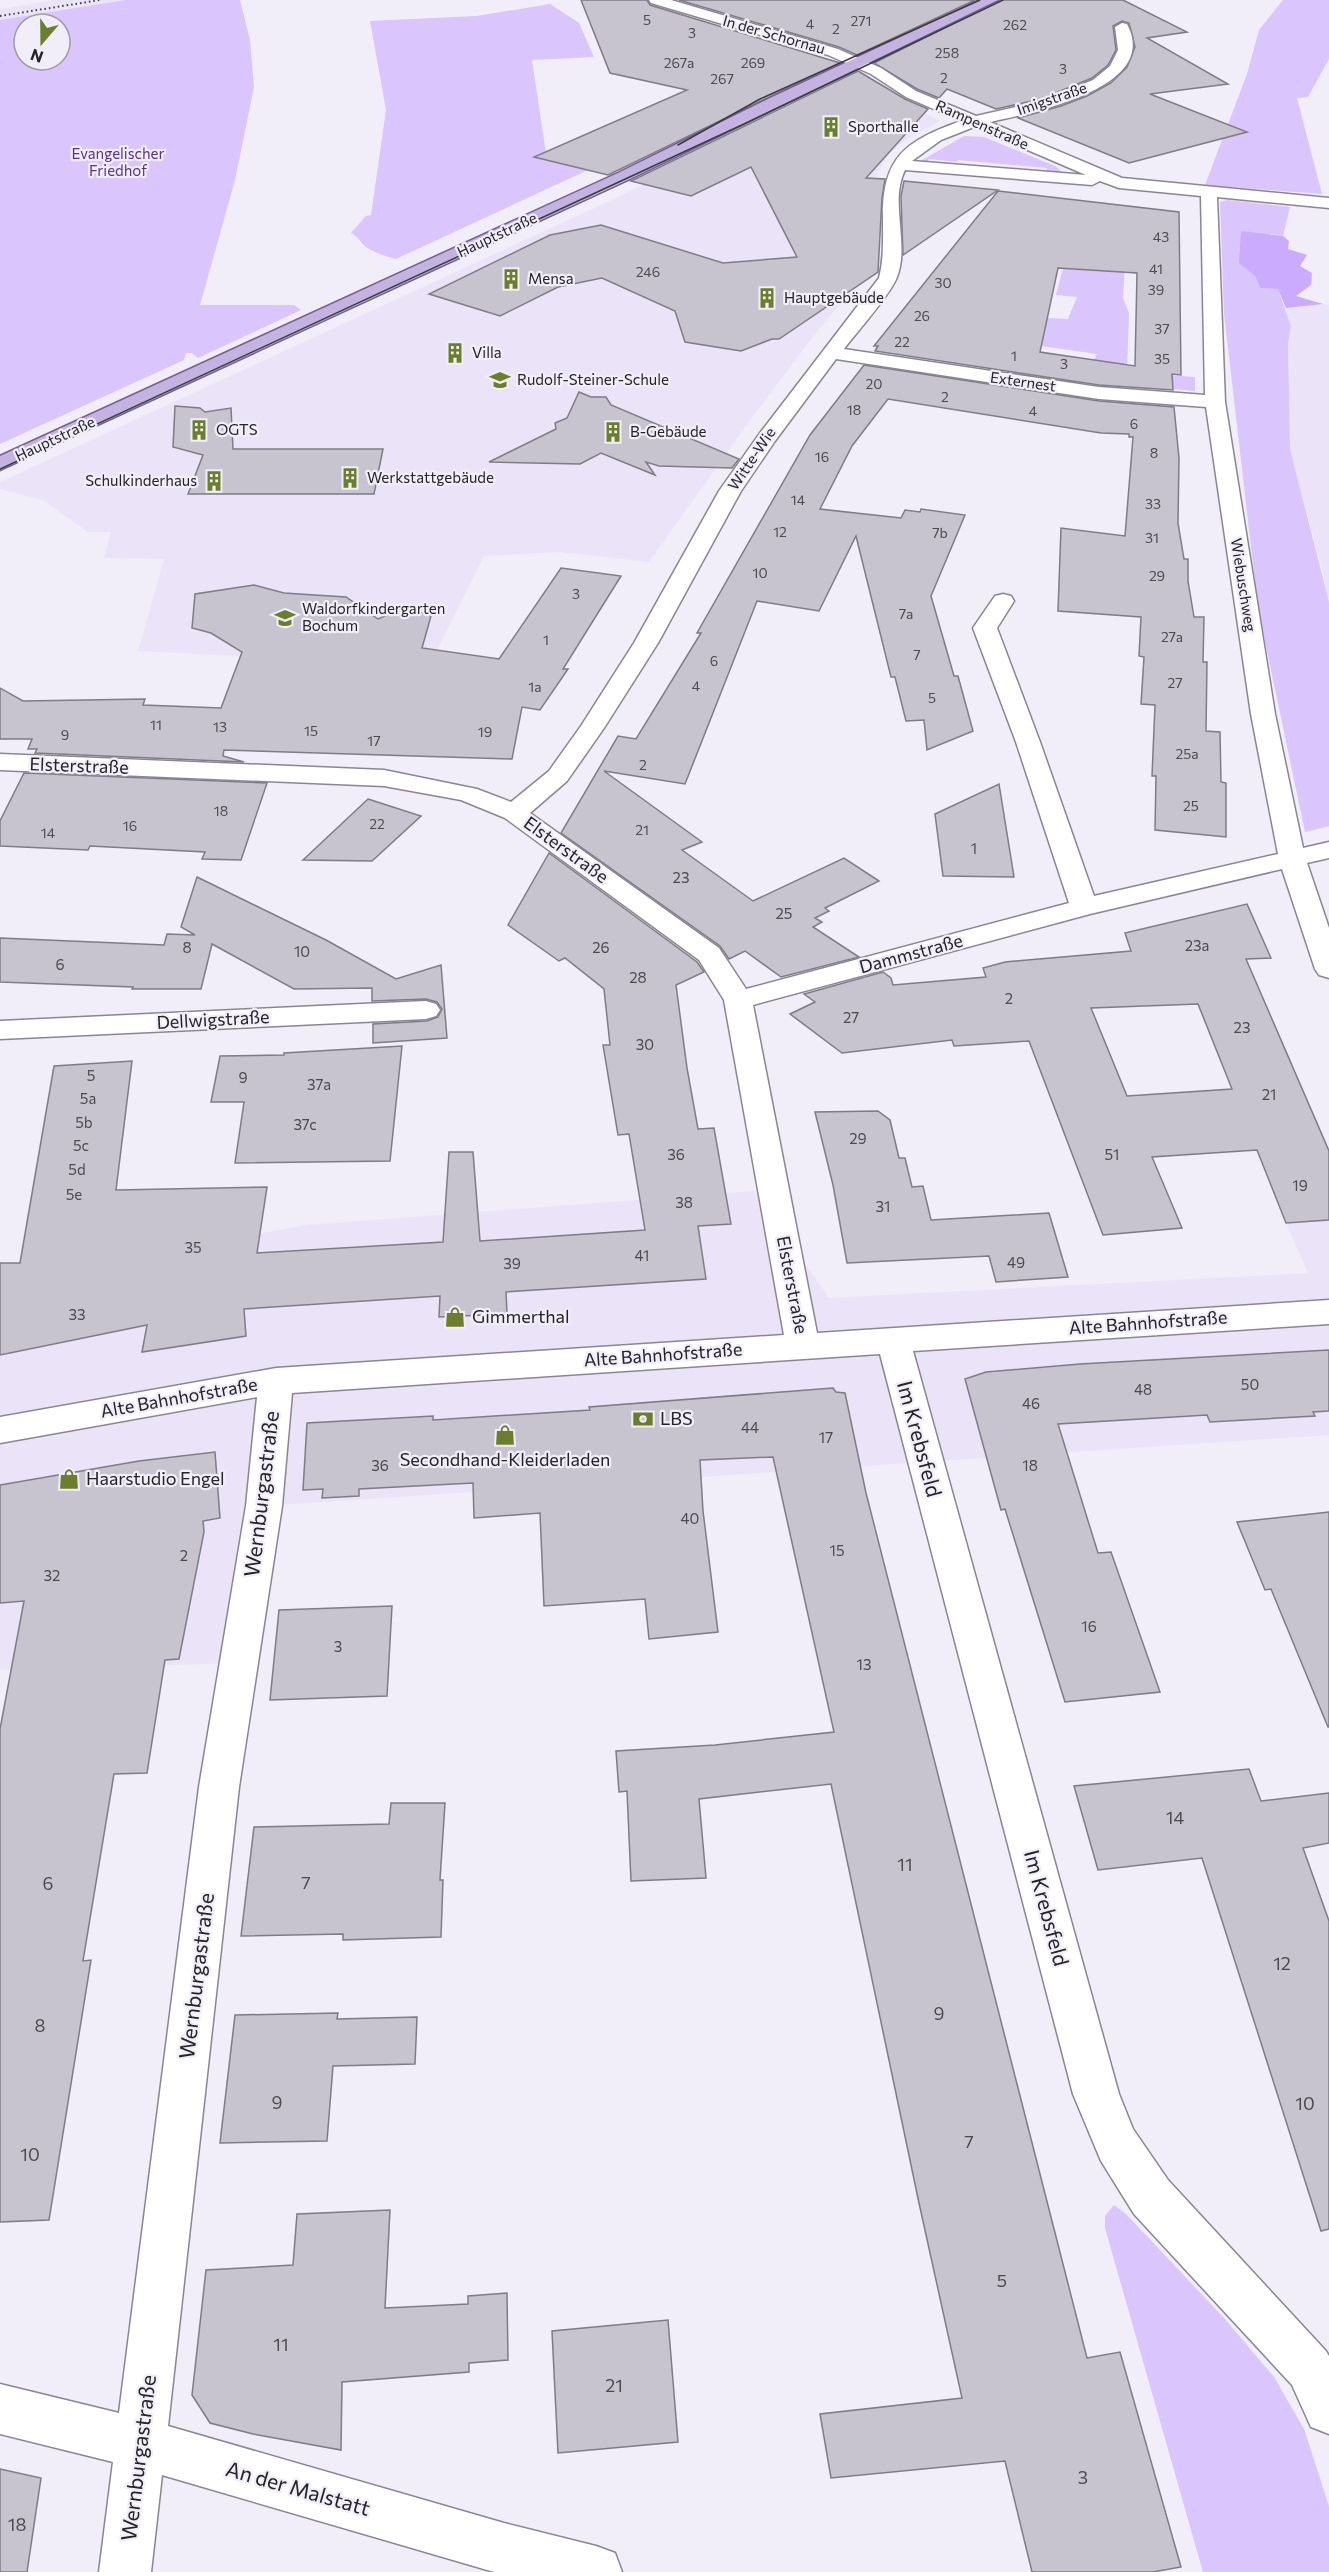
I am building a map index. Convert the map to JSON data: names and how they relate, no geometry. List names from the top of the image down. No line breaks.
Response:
{"streets":{"main road":["Hauptstraße"],"street":["In der Schornau","Imigstraße","Rampenstraße","Externest","Witte-Wie","Wiebuschweg","Elsterstraße","Dammstraße","Dellwigstraße","Alte Bahnhofstraße","Im Krebsfeld","Wernburgastraße","An der Malstatt"]},"crossings":[["In der Schornau","Rampenstraße"],["In der Schornau","Hauptstraße"],["Imigstraße","Rampenstraße"],["Rampenstraße","Hauptstraße"],["Rampenstraße","Witte-Wie"],["Rampenstraße","Wiebuschweg"],["Externest","Witte-Wie"],["Externest","Wiebuschweg"],["Witte-Wie","Elsterstraße"],["Wiebuschweg","Dammstraße"],["Elsterstraße","Dammstraße"],["Elsterstraße","Alte Bahnhofstraße"],["Alte Bahnhofstraße","Im Krebsfeld"],["Alte Bahnhofstraße","Wernburgastraße"],["Wernburgastraße","An der Malstatt"]],"parks":["Evangelischer Friedhof"],"places":{"building":["Sporthalle","Mensa","Hauptgebäude","Villa","OGTS","B-Gebäude","Werkstattgebäude","Schulkinderhaus"],"school or university":["Rudolf-Steiner-Schule","Waldorfkindergarten Bochum"],"shop":["Gimmerthal","Secondhand-Kleiderladen","Haarstudio Engel"],"bank":["LBS"]},"house_numbers":["5","271","4","262","2","3","258","267a","269","3","2","267","43","41","246","30","39","26","37","22","1","35","3","20","2","18","4","6","8","16","14","33","12","7b","31","10","29","3","7a","27a","1","7","6","27","4","1a","5","11","13","15","19","9","17","25a","2","25","18","22","16","21","14","1","23","25","23a","8","26","10","6","28","2","27","23","30","5","9","37a","21","5a","5b","37c","29","5c","36","51","5d","19","5e","38","31","35","41","49","39","33","50","48","46","44","17","36","18","40","15","2","32","16","3","13","14","11","7","6","12","9","8","9","10","7","10","5","11","21","3","18"],"north":"bottom"}
